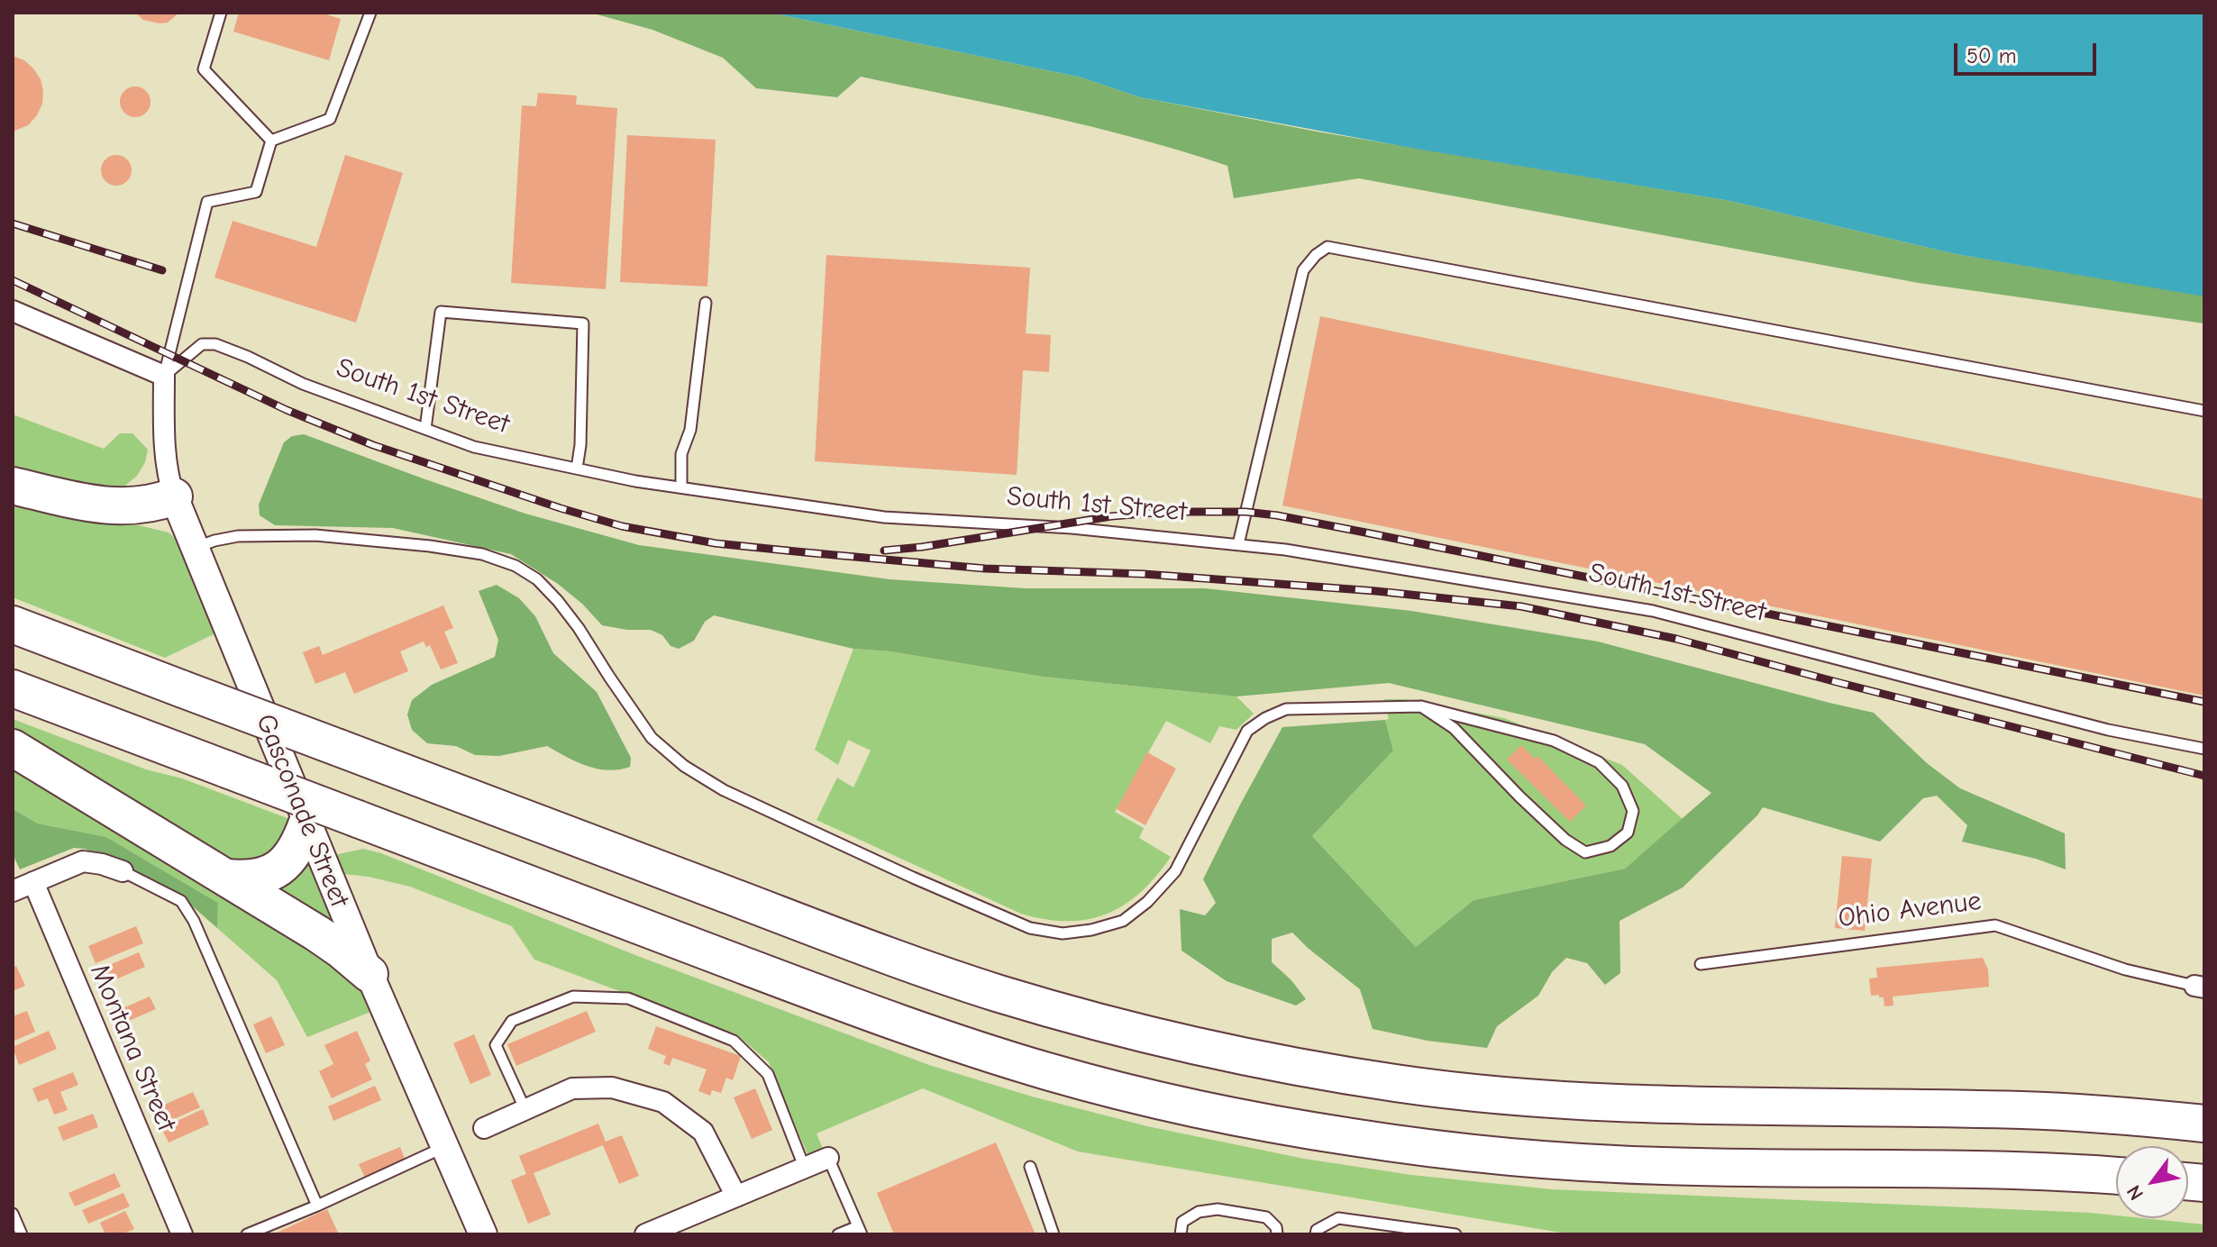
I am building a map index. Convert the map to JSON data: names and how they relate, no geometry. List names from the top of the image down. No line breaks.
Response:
{"streets":{"street":["Gasconade Street","Montana Street"],"lane":["South 1st Street","Ohio Avenue"]},"crossings":[["South 1st Street","Gasconade Street"]],"scale_bar":"50 m","north":"bottom left"}
